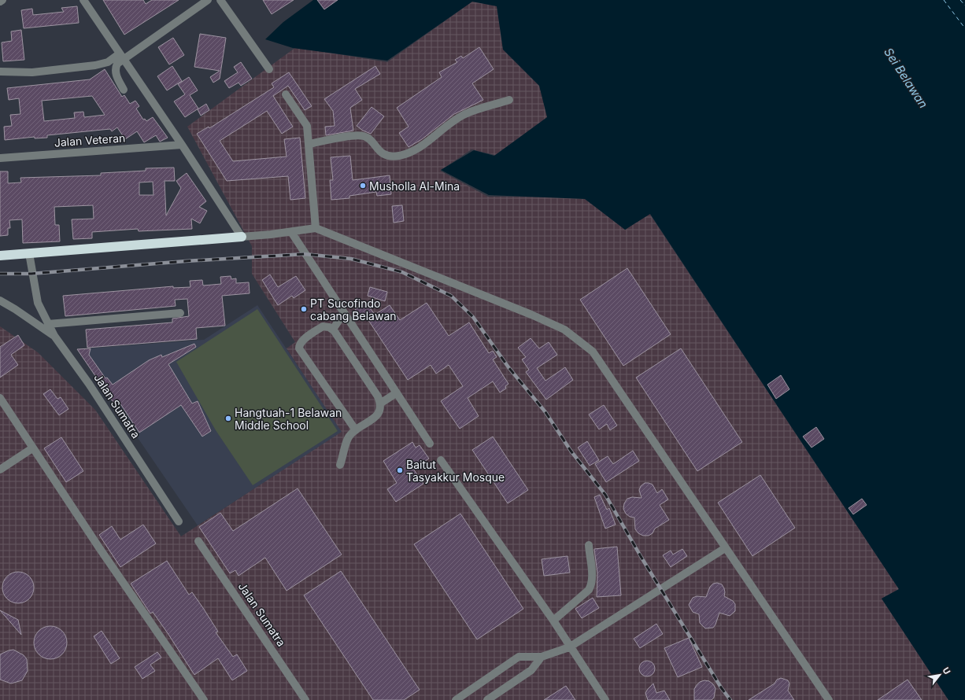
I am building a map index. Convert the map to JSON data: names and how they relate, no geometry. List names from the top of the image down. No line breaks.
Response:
{"streets":{"street":["Jalan Veteran","Jalan Sumatra"]},"water":["Sei Belawan"],"places":["Musholla Al-Mina","PT Sucofindo cabang Belawan","Hangtuah-1 Belawan Middle School","Baitut Tasyakkur Mosque"],"north":"top right"}
